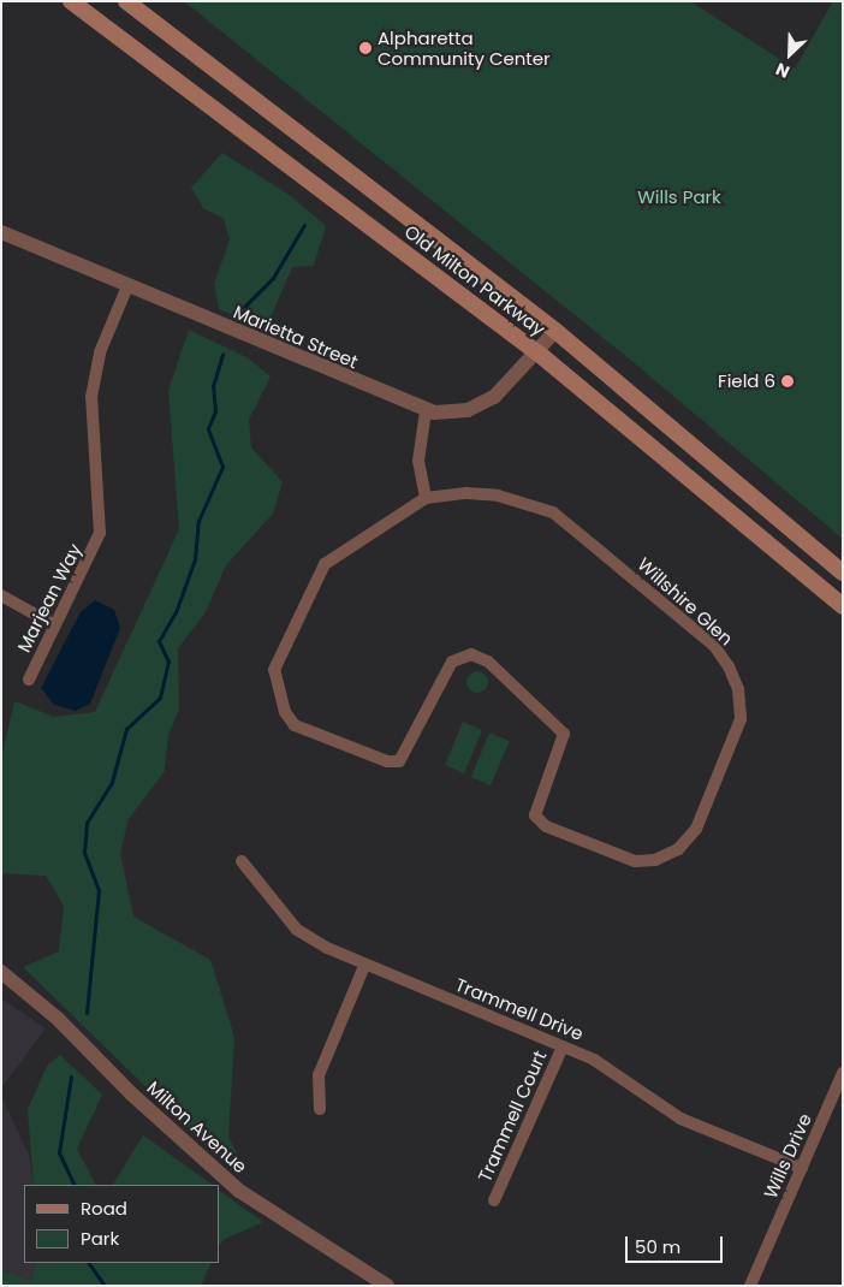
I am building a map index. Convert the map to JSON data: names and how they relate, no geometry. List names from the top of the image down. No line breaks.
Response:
{"streets":{"main road":["Old Milton Parkway"],"street":["Marietta Street","Marjean Way","Willshire Glen","Trammell Drive","Trammell Court","Milton Avenue","Wills Drive"]},"crossings":[["Old Milton Parkway","Marietta Street"],["Marietta Street","Marjean Way"],["Trammell Drive","Trammell Court"],["Trammell Drive","Wills Drive"]],"parks":["Wills Park"],"places":["Alpharetta Community Center","Field 6"],"legend":["Road","Park"],"scale_bar":"50 m","north":"bottom left"}
